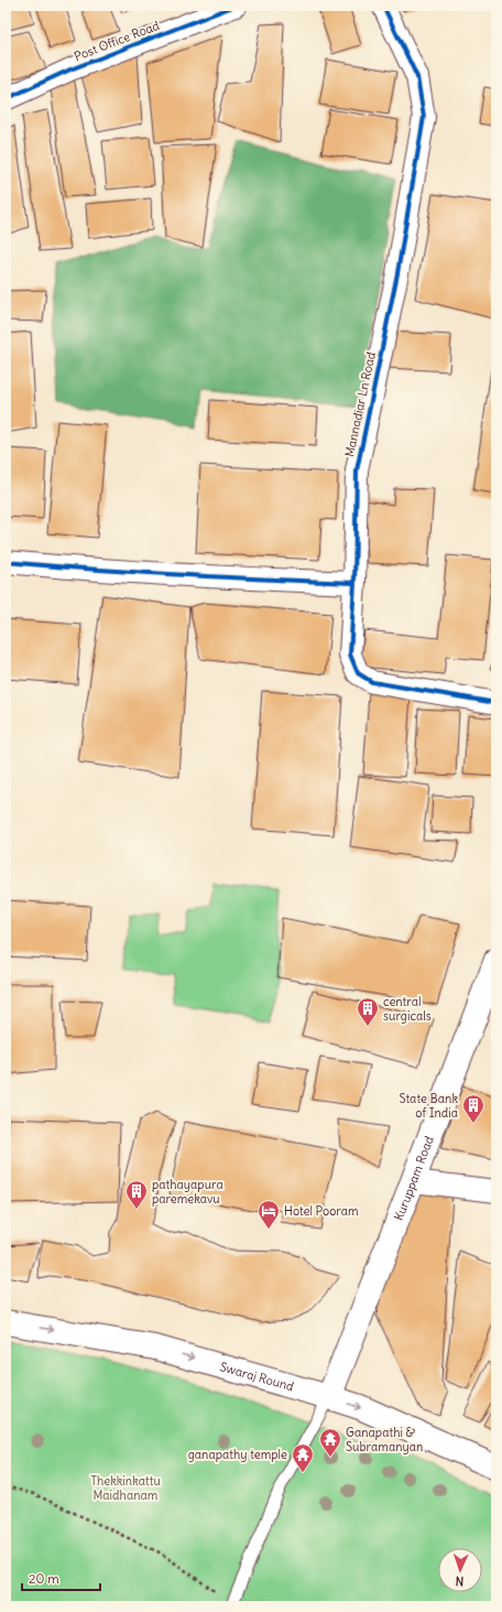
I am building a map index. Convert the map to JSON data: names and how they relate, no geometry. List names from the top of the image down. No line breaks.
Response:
{"streets":{"main road":["Kuruppam Road","Swaraj Round"],"street":["Post Office Road","Mannadiar Ln Road"]},"crossings":[["Kuruppam Road","Swaraj Round"]],"one_way":["Swaraj Round"],"parks":["Thekkinkattu Maidhanam"],"places":{"building":["central surgicals","State Bank of India","pathayapura paremekavu"],"hotel":["Hotel Pooram"],"temple":["Ganapathi & Subramanyan","ganapathy temple"]},"scale_bar":"20 m","north":"bottom"}
